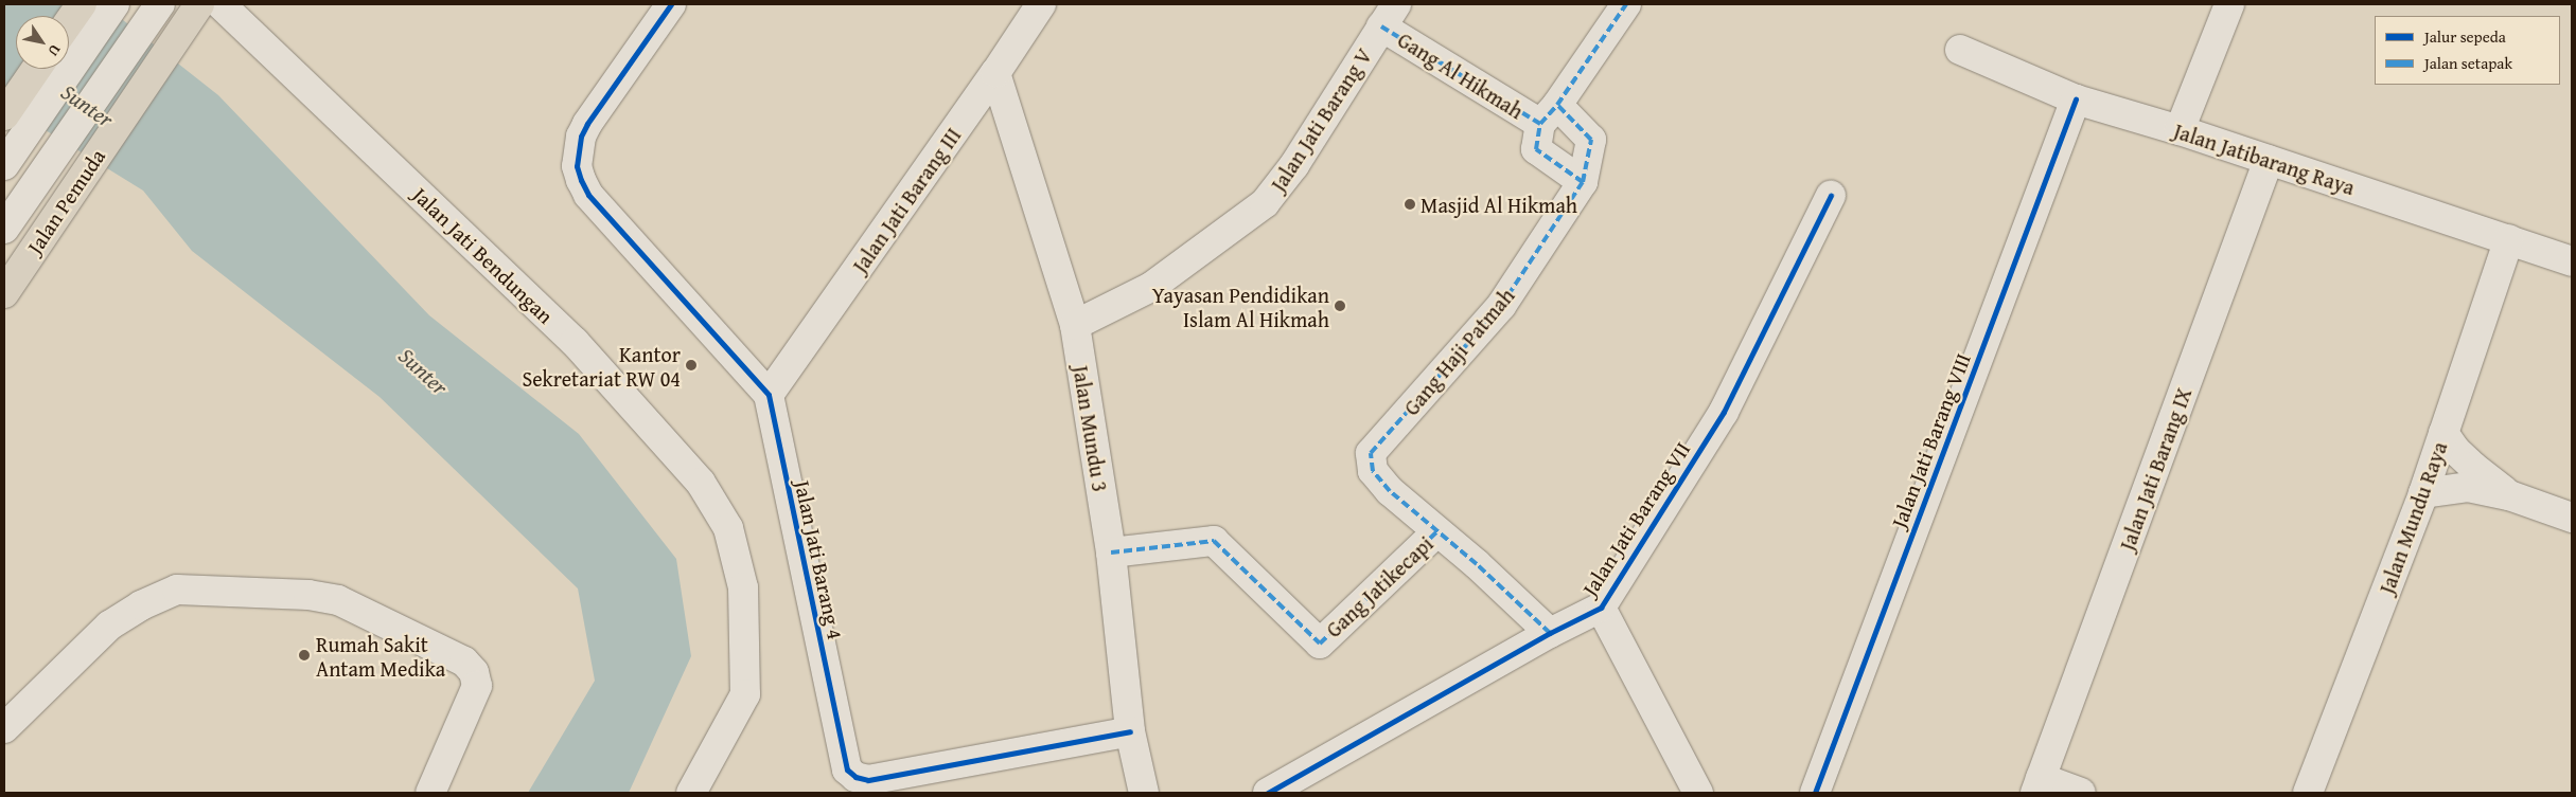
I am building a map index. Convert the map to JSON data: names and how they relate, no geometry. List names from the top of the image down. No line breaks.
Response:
{"streets":{"main road":["Jalan Pemuda"],"street":["Gang Al Hikmah","Jalan Jati Barang V","Jalan Jatibarang Raya","Jalan Jati Barang III","Jalan Jati Bendungan","Gang Haji Patmah","Jalan Mundu 3","Jalan Jati Barang VIII","Jalan Jati Barang IX","Jalan Mundu Raya","Jalan Jati Barang VII","Jalan Jati Barang 4","Gang Jatikecapi"]},"crossings":[["Gang Al Hikmah","Jalan Jati Barang V"],["Gang Al Hikmah","Gang Haji Patmah"],["Jalan Jati Barang V","Jalan Mundu 3"],["Jalan Jatibarang Raya","Jalan Jati Barang VIII"],["Jalan Jatibarang Raya","Jalan Jati Barang IX"],["Jalan Jatibarang Raya","Jalan Mundu Raya"],["Jalan Jati Barang III","Jalan Mundu 3"],["Jalan Jati Barang III","Jalan Jati Barang 4"],["Gang Haji Patmah","Jalan Jati Barang VII"],["Gang Haji Patmah","Gang Jatikecapi"],["Jalan Mundu 3","Jalan Jati Barang 4"],["Jalan Mundu 3","Gang Jatikecapi"]],"water":["Sunter"],"places":["Masjid Al Hikmah","Yayasan Pendidikan Islam Al Hikmah","Kantor Sekretariat RW 04","Rumah Sakit Antam Medika"],"legend":["Jalur sepeda","Jalan setapak"],"north":"bottom right"}
